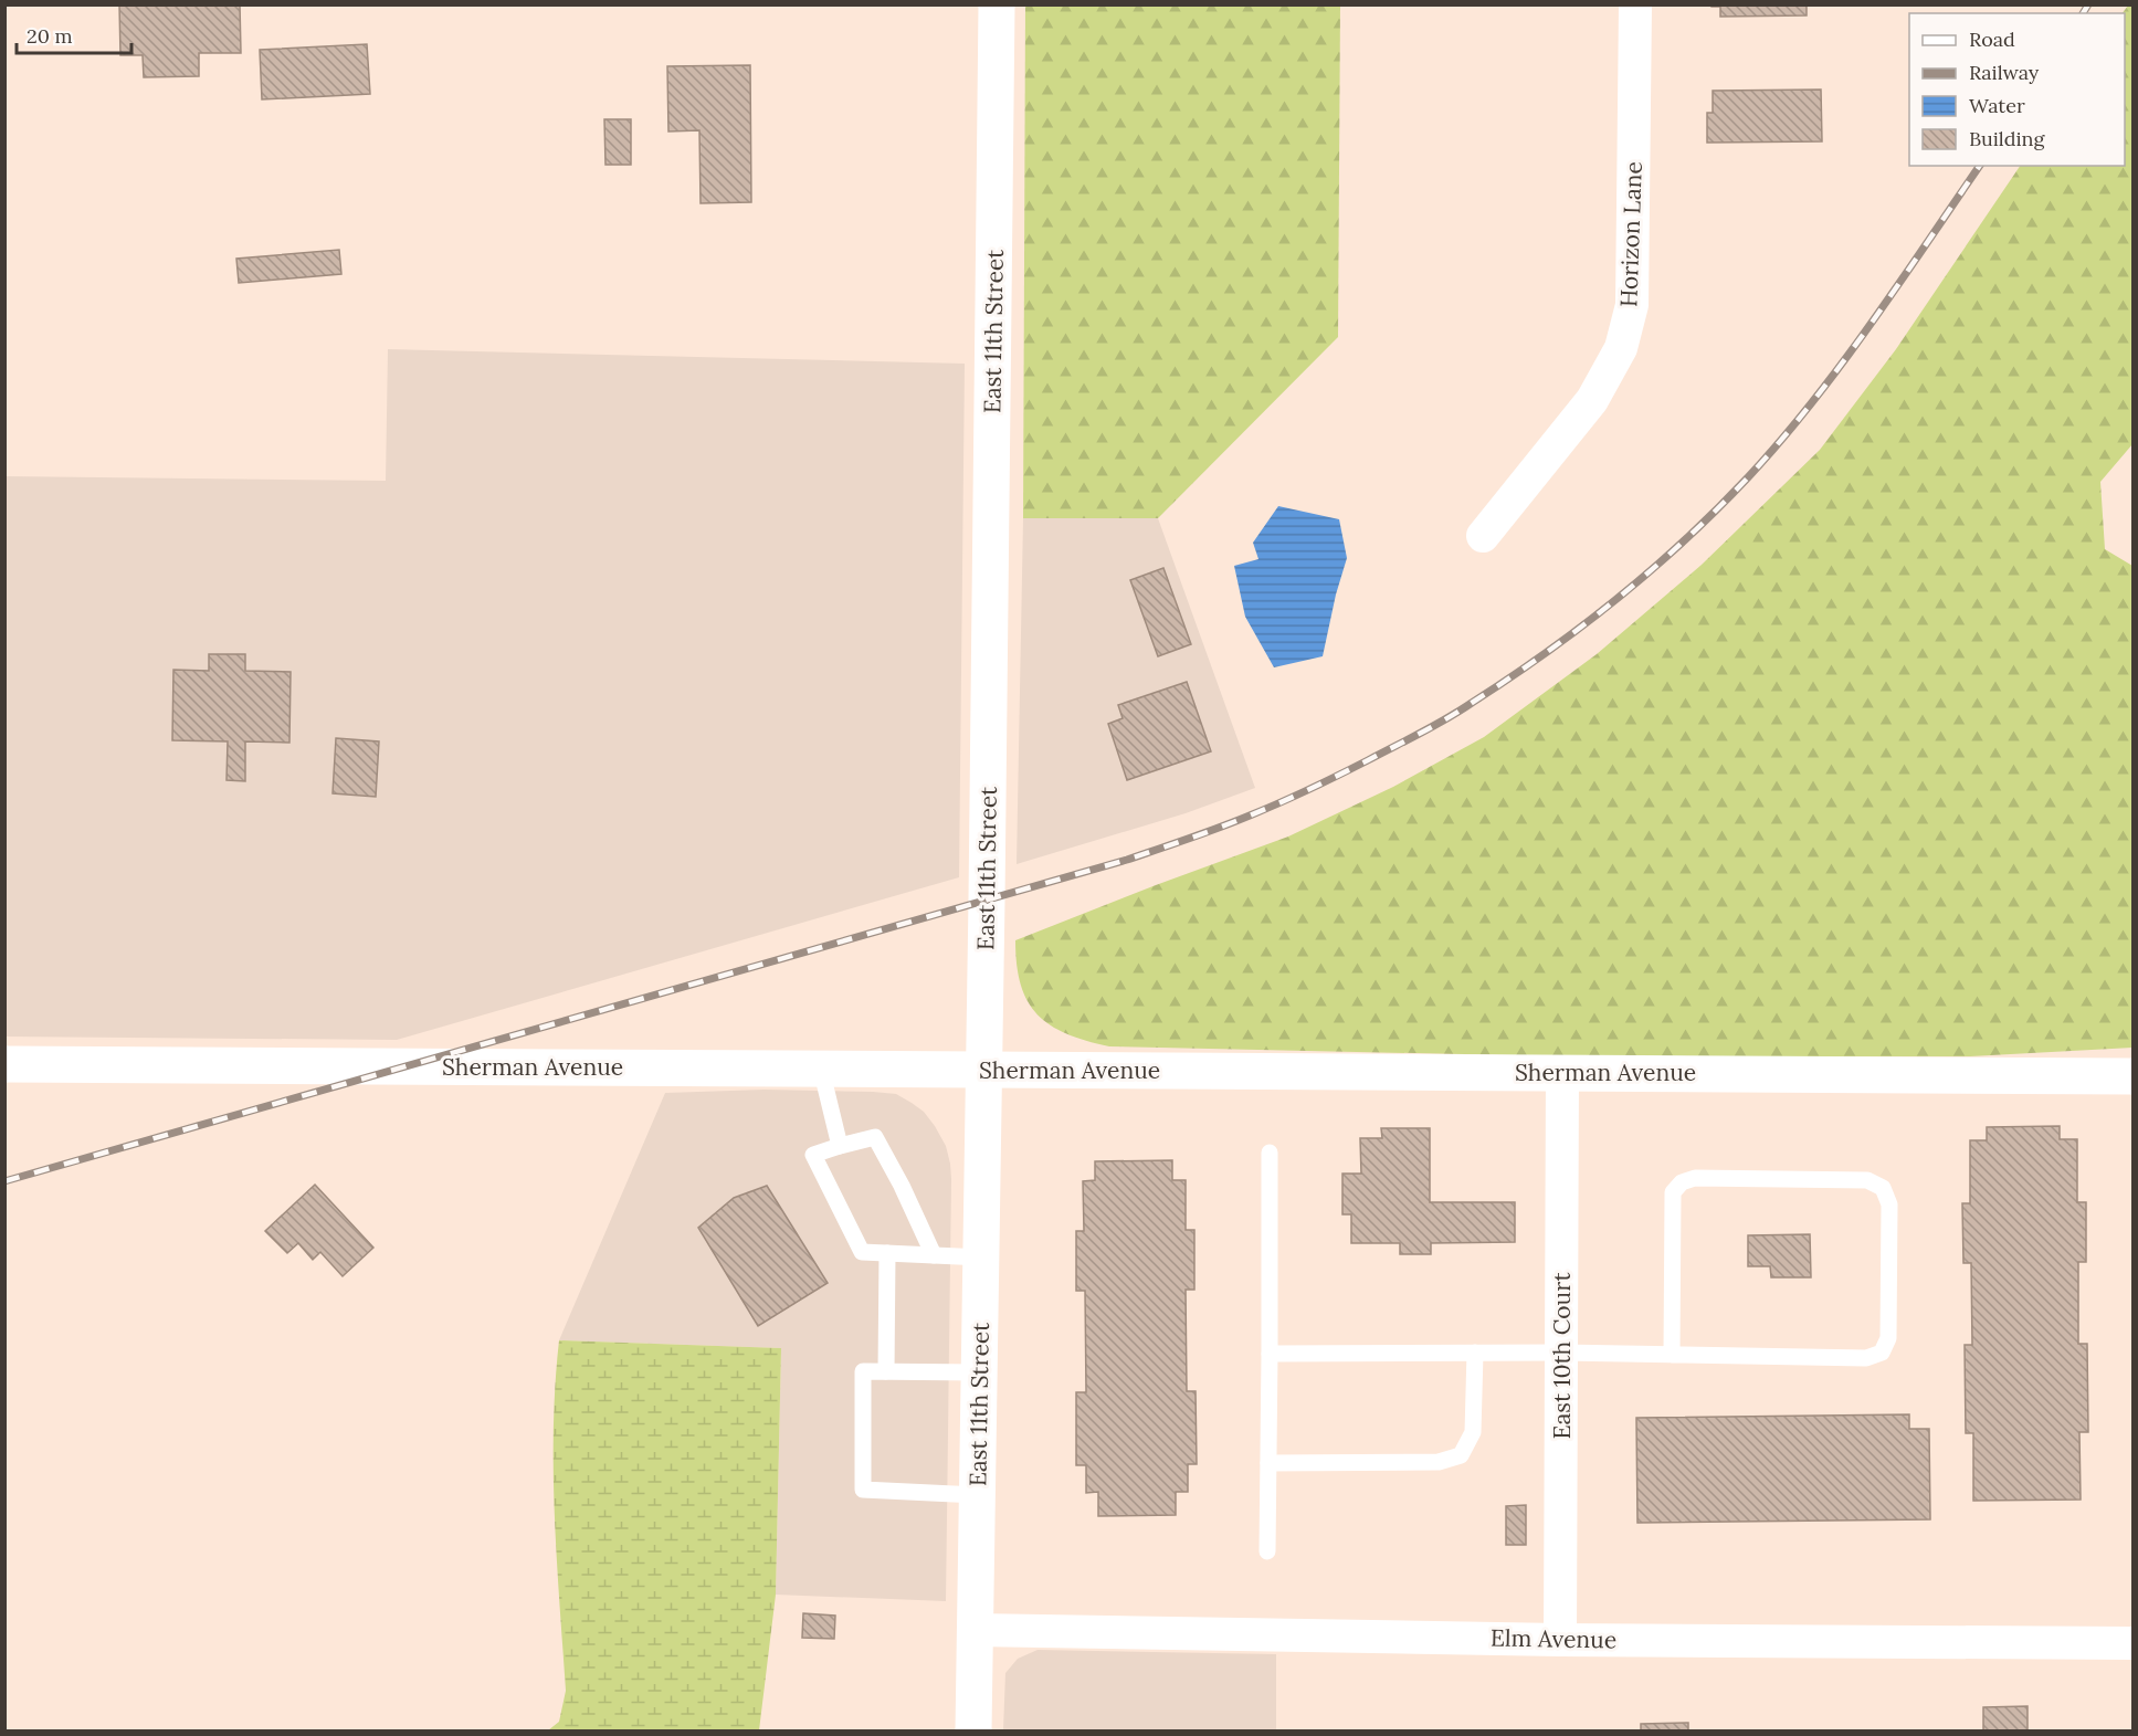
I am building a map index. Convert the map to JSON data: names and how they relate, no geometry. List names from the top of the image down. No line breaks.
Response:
{"streets":{"street":["Horizon Lane","East 11th Street","Sherman Avenue","East 10th Court","Elm Avenue"]},"crossings":[["East 11th Street","Sherman Avenue"],["East 11th Street","Elm Avenue"],["Sherman Avenue","East 10th Court"],["East 10th Court","Elm Avenue"]],"legend":["Road","Railway","Water","Building"],"scale_bar":"20 m"}
